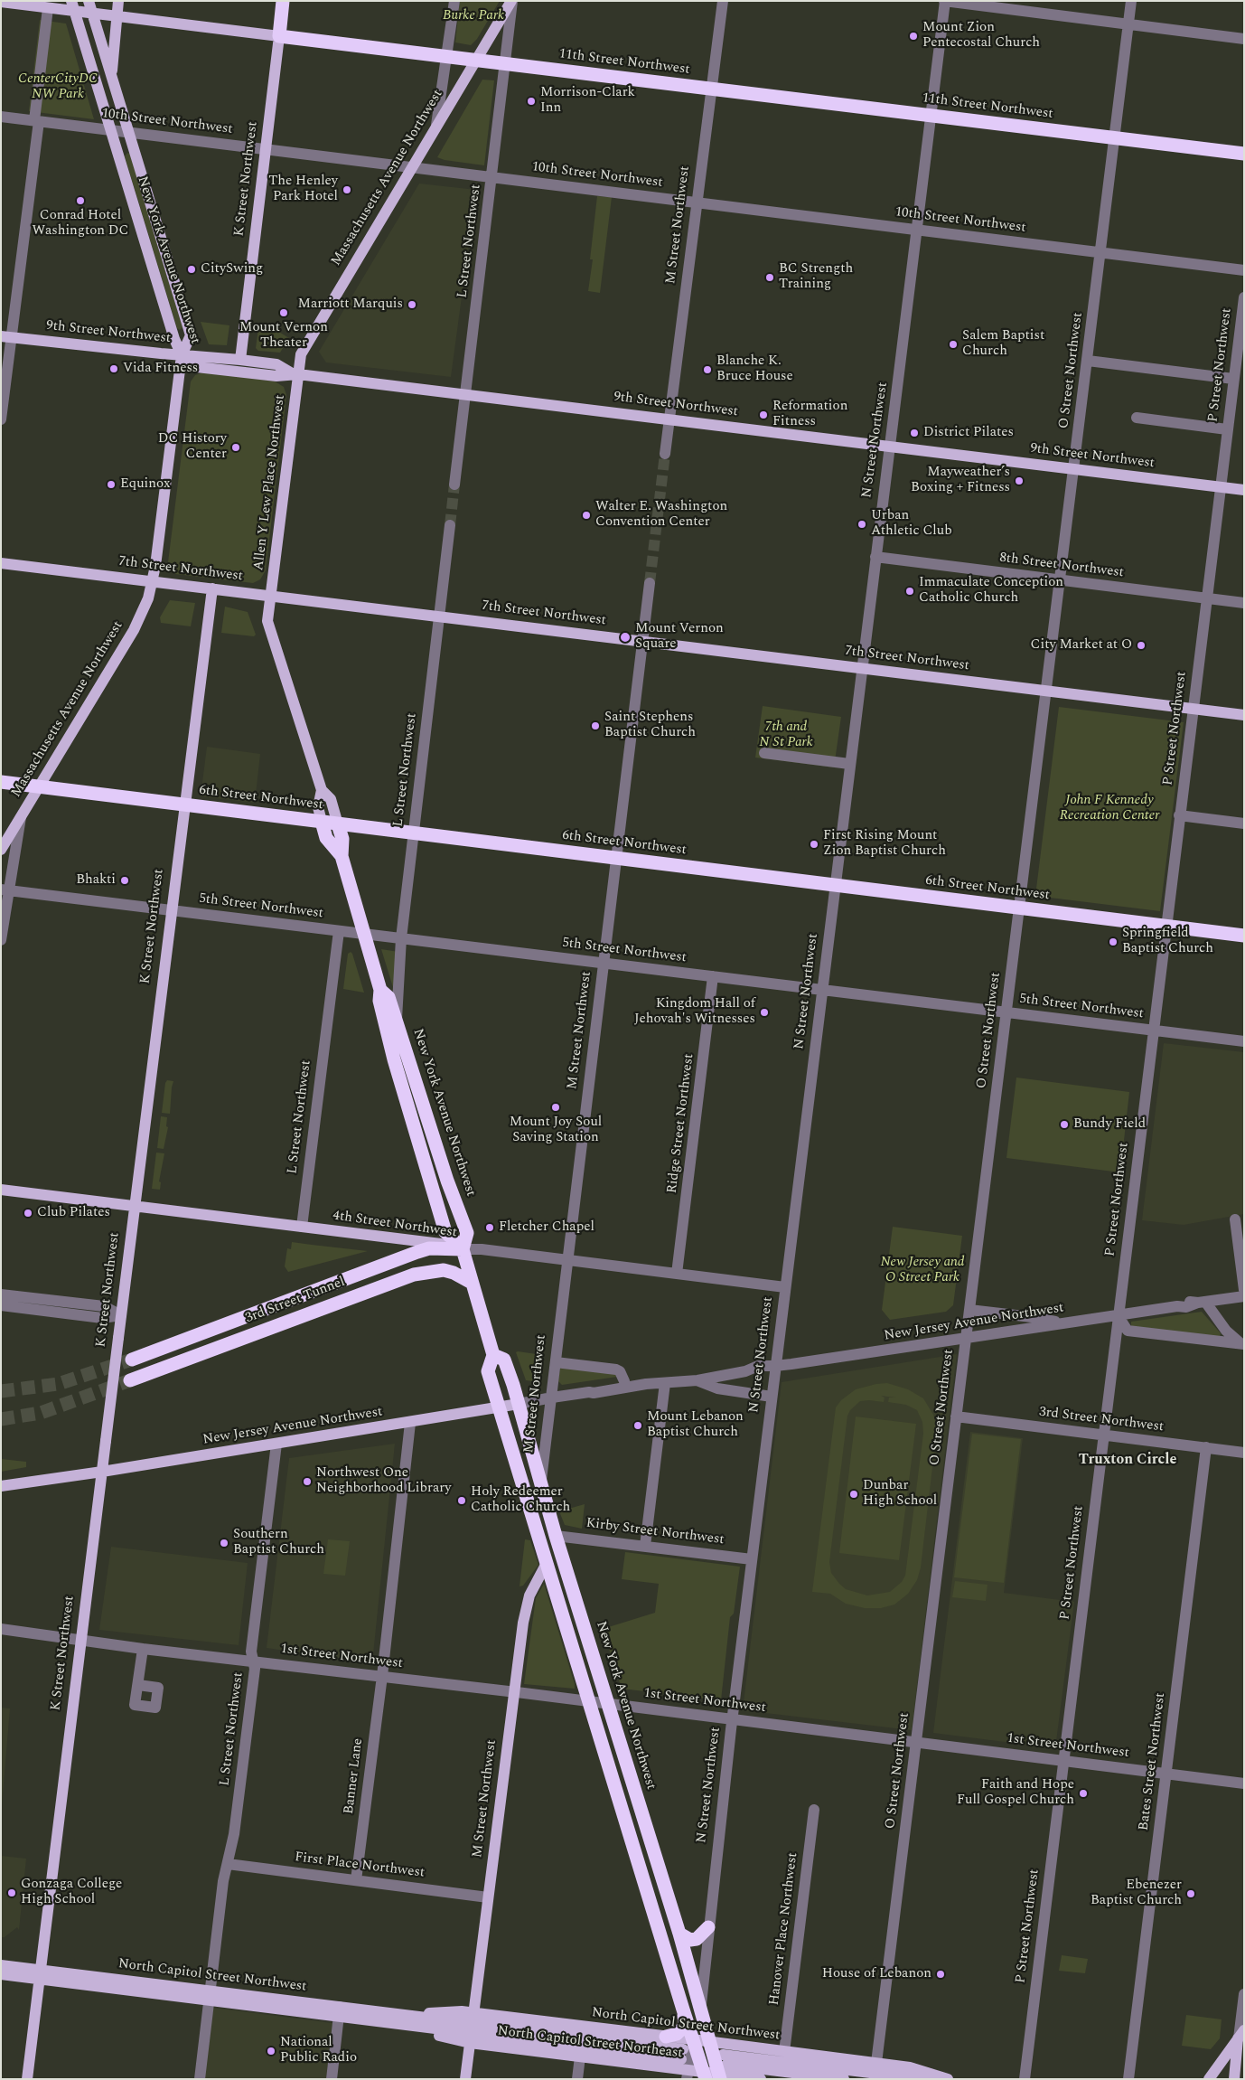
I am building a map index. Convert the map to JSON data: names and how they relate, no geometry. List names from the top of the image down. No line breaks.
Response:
{"streets":{"highway":["11th Street Northwest","K Street Northwest","New York Avenue Northwest","6th Street Northwest","3rd Street Tunnel"],"main road":["Massachusetts Avenue Northwest","M Street Northwest","9th Street Northwest","Allen Y Lew Place Northwest","7th Street Northwest","4th Street Northwest","New Jersey Avenue Northwest","North Capitol Street Northwest","North Capitol Street Northeast"],"street":["10th Street Northwest","L Street Northwest","P Street Northwest","O Street Northwest","N Street Northwest","8th Street Northwest","5th Street Northwest","Ridge Street Northwest","3rd Street Northwest","Kirby Street Northwest","1st Street Northwest","Bates Street Northwest","Banner Lane","First Place Northwest","Hanover Place Northwest"]},"crossings":[["11th Street Northwest","Massachusetts Avenue Northwest"],["11th Street Northwest","K Street Northwest"],["11th Street Northwest","M Street Northwest"],["11th Street Northwest","L Street Northwest"],["11th Street Northwest","New York Avenue Northwest"],["11th Street Northwest","O Street Northwest"],["11th Street Northwest","N Street Northwest"],["10th Street Northwest","Massachusetts Avenue Northwest"],["10th Street Northwest","K Street Northwest"],["10th Street Northwest","M Street Northwest"],["10th Street Northwest","L Street Northwest"],["10th Street Northwest","New York Avenue Northwest"],["10th Street Northwest","O Street Northwest"],["10th Street Northwest","N Street Northwest"],["Massachusetts Avenue Northwest","L Street Northwest"],["Massachusetts Avenue Northwest","9th Street Northwest"],["Massachusetts Avenue Northwest","Allen Y Lew Place Northwest"],["Massachusetts Avenue Northwest","7th Street Northwest"],["Massachusetts Avenue Northwest","6th Street Northwest"],["K Street Northwest","9th Street Northwest"],["K Street Northwest","7th Street Northwest"],["K Street Northwest","6th Street Northwest"],["K Street Northwest","5th Street Northwest"],["K Street Northwest","4th Street Northwest"],["K Street Northwest","New Jersey Avenue Northwest"],["K Street Northwest","1st Street Northwest"],["K Street Northwest","North Capitol Street Northwest"],["M Street Northwest","New York Avenue Northwest"],["M Street Northwest","9th Street Northwest"],["M Street Northwest","7th Street Northwest"],["M Street Northwest","6th Street Northwest"],["M Street Northwest","5th Street Northwest"],["M Street Northwest","4th Street Northwest"],["M Street Northwest","New Jersey Avenue Northwest"],["M Street Northwest","1st Street Northwest"],["M Street Northwest","First Place Northwest"],["M Street Northwest","North Capitol Street Northwest"],["M Street Northwest","North Capitol Street Northeast"],["L Street Northwest","New York Avenue Northwest"],["L Street Northwest","9th Street Northwest"],["L Street Northwest","7th Street Northwest"],["L Street Northwest","6th Street Northwest"],["L Street Northwest","5th Street Northwest"],["L Street Northwest","4th Street Northwest"],["L Street Northwest","New Jersey Avenue Northwest"],["L Street Northwest","1st Street Northwest"],["L Street Northwest","First Place Northwest"],["L Street Northwest","North Capitol Street Northwest"],["New York Avenue Northwest","9th Street Northwest"],["New York Avenue Northwest","N Street Northwest"],["New York Avenue Northwest","Allen Y Lew Place Northwest"],["New York Avenue Northwest","7th Street Northwest"],["New York Avenue Northwest","6th Street Northwest"],["New York Avenue Northwest","5th Street Northwest"],["New York Avenue Northwest","4th Street Northwest"],["New York Avenue Northwest","3rd Street Tunnel"],["New York Avenue Northwest","New Jersey Avenue Northwest"],["New York Avenue Northwest","Kirby Street Northwest"],["New York Avenue Northwest","1st Street Northwest"],["New York Avenue Northwest","North Capitol Street Northwest"],["New York Avenue Northwest","North Capitol Street Northeast"],["9th Street Northwest","P Street Northwest"],["9th Street Northwest","O Street Northwest"],["9th Street Northwest","N Street Northwest"],["9th Street Northwest","Allen Y Lew Place Northwest"],["P Street Northwest","8th Street Northwest"],["P Street Northwest","7th Street Northwest"],["P Street Northwest","6th Street Northwest"],["P Street Northwest","5th Street Northwest"],["P Street Northwest","New Jersey Avenue Northwest"],["P Street Northwest","3rd Street Northwest"],["P Street Northwest","1st Street Northwest"],["O Street Northwest","8th Street Northwest"],["O Street Northwest","7th Street Northwest"],["O Street Northwest","6th Street Northwest"],["O Street Northwest","5th Street Northwest"],["O Street Northwest","New Jersey Avenue Northwest"],["O Street Northwest","3rd Street Northwest"],["O Street Northwest","1st Street Northwest"],["O Street Northwest","North Capitol Street Northwest"],["N Street Northwest","8th Street Northwest"],["N Street Northwest","7th Street Northwest"],["N Street Northwest","6th Street Northwest"],["N Street Northwest","5th Street Northwest"],["N Street Northwest","4th Street Northwest"],["N Street Northwest","New Jersey Avenue Northwest"],["N Street Northwest","Kirby Street Northwest"],["N Street Northwest","1st Street Northwest"],["Allen Y Lew Place Northwest","7th Street Northwest"],["5th Street Northwest","Ridge Street Northwest"],["Ridge Street Northwest","4th Street Northwest"],["4th Street Northwest","3rd Street Tunnel"],["New Jersey Avenue Northwest","Banner Lane"],["3rd Street Northwest","Bates Street Northwest"],["1st Street Northwest","Bates Street Northwest"],["1st Street Northwest","Banner Lane"],["Banner Lane","First Place Northwest"],["Hanover Place Northwest","North Capitol Street Northwest"],["North Capitol Street Northwest","North Capitol Street Northeast"]],"districts":["Truxton Circle"],"parks":["Burke Park","CenterCityDC NW Park","7th and N St Park","John F Kennedy Recreation Center","New Jersey and O Street Park"],"places":["Mount Zion Pentecostal Church","Morrison-Clark Inn","The Henley Park Hotel","Conrad Hotel Washington DC","CitySwing","BC Strength Training","Marriott Marquis","Mount Vernon Theater","Salem Baptist Church","Vida Fitness","Blanche K. Bruce House","Reformation Fitness","District Pilates","DC History Center","Mayweather’s Boxing + Fitness","Equinox","Walter E. Washington Convention Center","Urban Athletic Club","Immaculate Conception Catholic Church","Mount Vernon Square","City Market at O","Saint Stephens Baptist Church","First Rising Mount Zion Baptist Church","Bhakti","Springfield Baptist Church","Kingdom Hall of Jehovah's Witnesses","Mount Joy Soul Saving Station","Bundy Field","Club Pilates","Fletcher Chapel","Mount Lebanon Baptist Church","Northwest One Neighborhood Library","Dunbar High School","Holy Redeemer Catholic Church","Southern Baptist Church","Faith and Hope Full Gospel Church","Gonzaga College High School","Ebenezer Baptist Church","House of Lebanon","National Public Radio"]}
